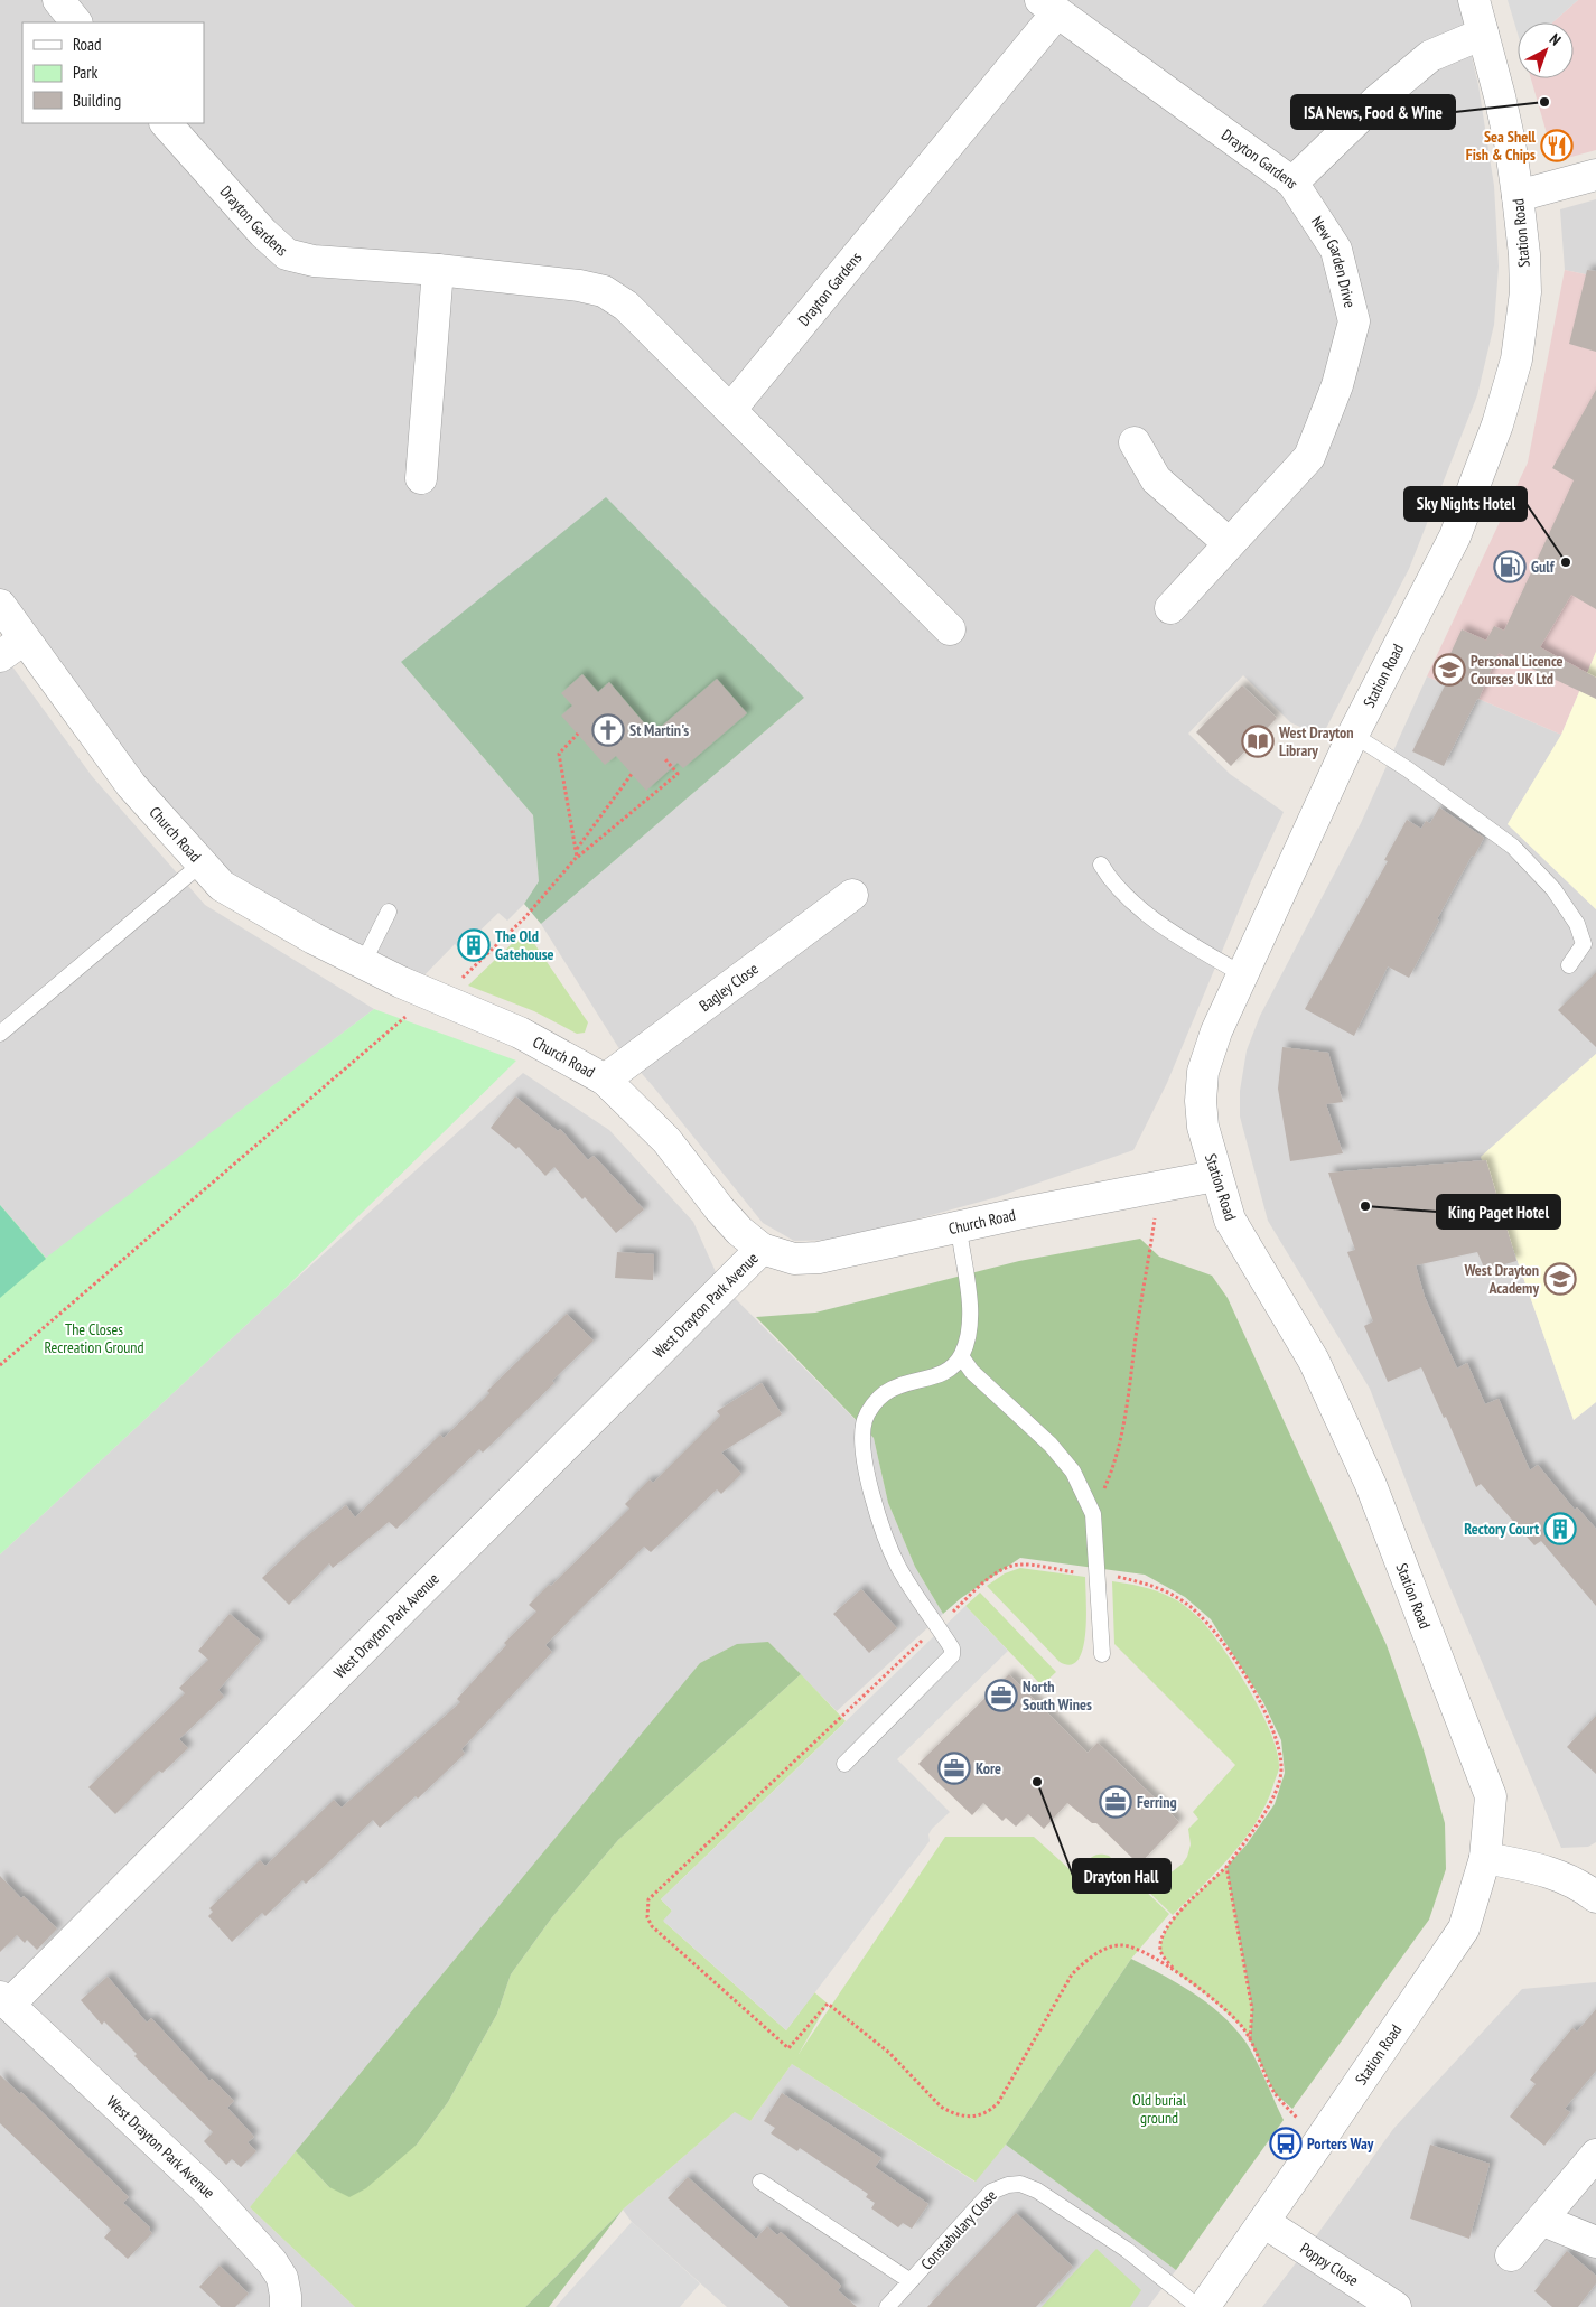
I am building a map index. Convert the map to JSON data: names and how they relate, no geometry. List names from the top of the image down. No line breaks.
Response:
{"streets":{"street":["Drayton Gardens","Station Road","New Garden Drive","Church Road","Bagley Close","West Drayton Park Avenue","Poppy Close"],"lane":["Constabulary Close"]},"crossings":[["Drayton Gardens","Station Road"],["Drayton Gardens","New Garden Drive"],["Station Road","Church Road"],["Station Road","Poppy Close"],["Church Road","Bagley Close"],["Church Road","West Drayton Park Avenue"]],"parks":["The Closes Recreation Ground","Old burial ground"],"places":{"other":["ISA News, Food & Wine","Sky Nights Hotel","King Paget Hotel","Drayton Hall"],"restaurant":["Sea Shell Fish & Chips"],"fuel station":["Gulf"],"school or university":["Personal Licence Courses UK Ltd","West Drayton Academy"],"church":["St Martin's"],"library":["West Drayton Library"],"building":["The Old Gatehouse","Rectory Court"],"office":["North South Wines","Kore","Ferring"],"bus stop":["Porters Way"]},"legend":["Road","Park","Building"],"north":"top right"}
